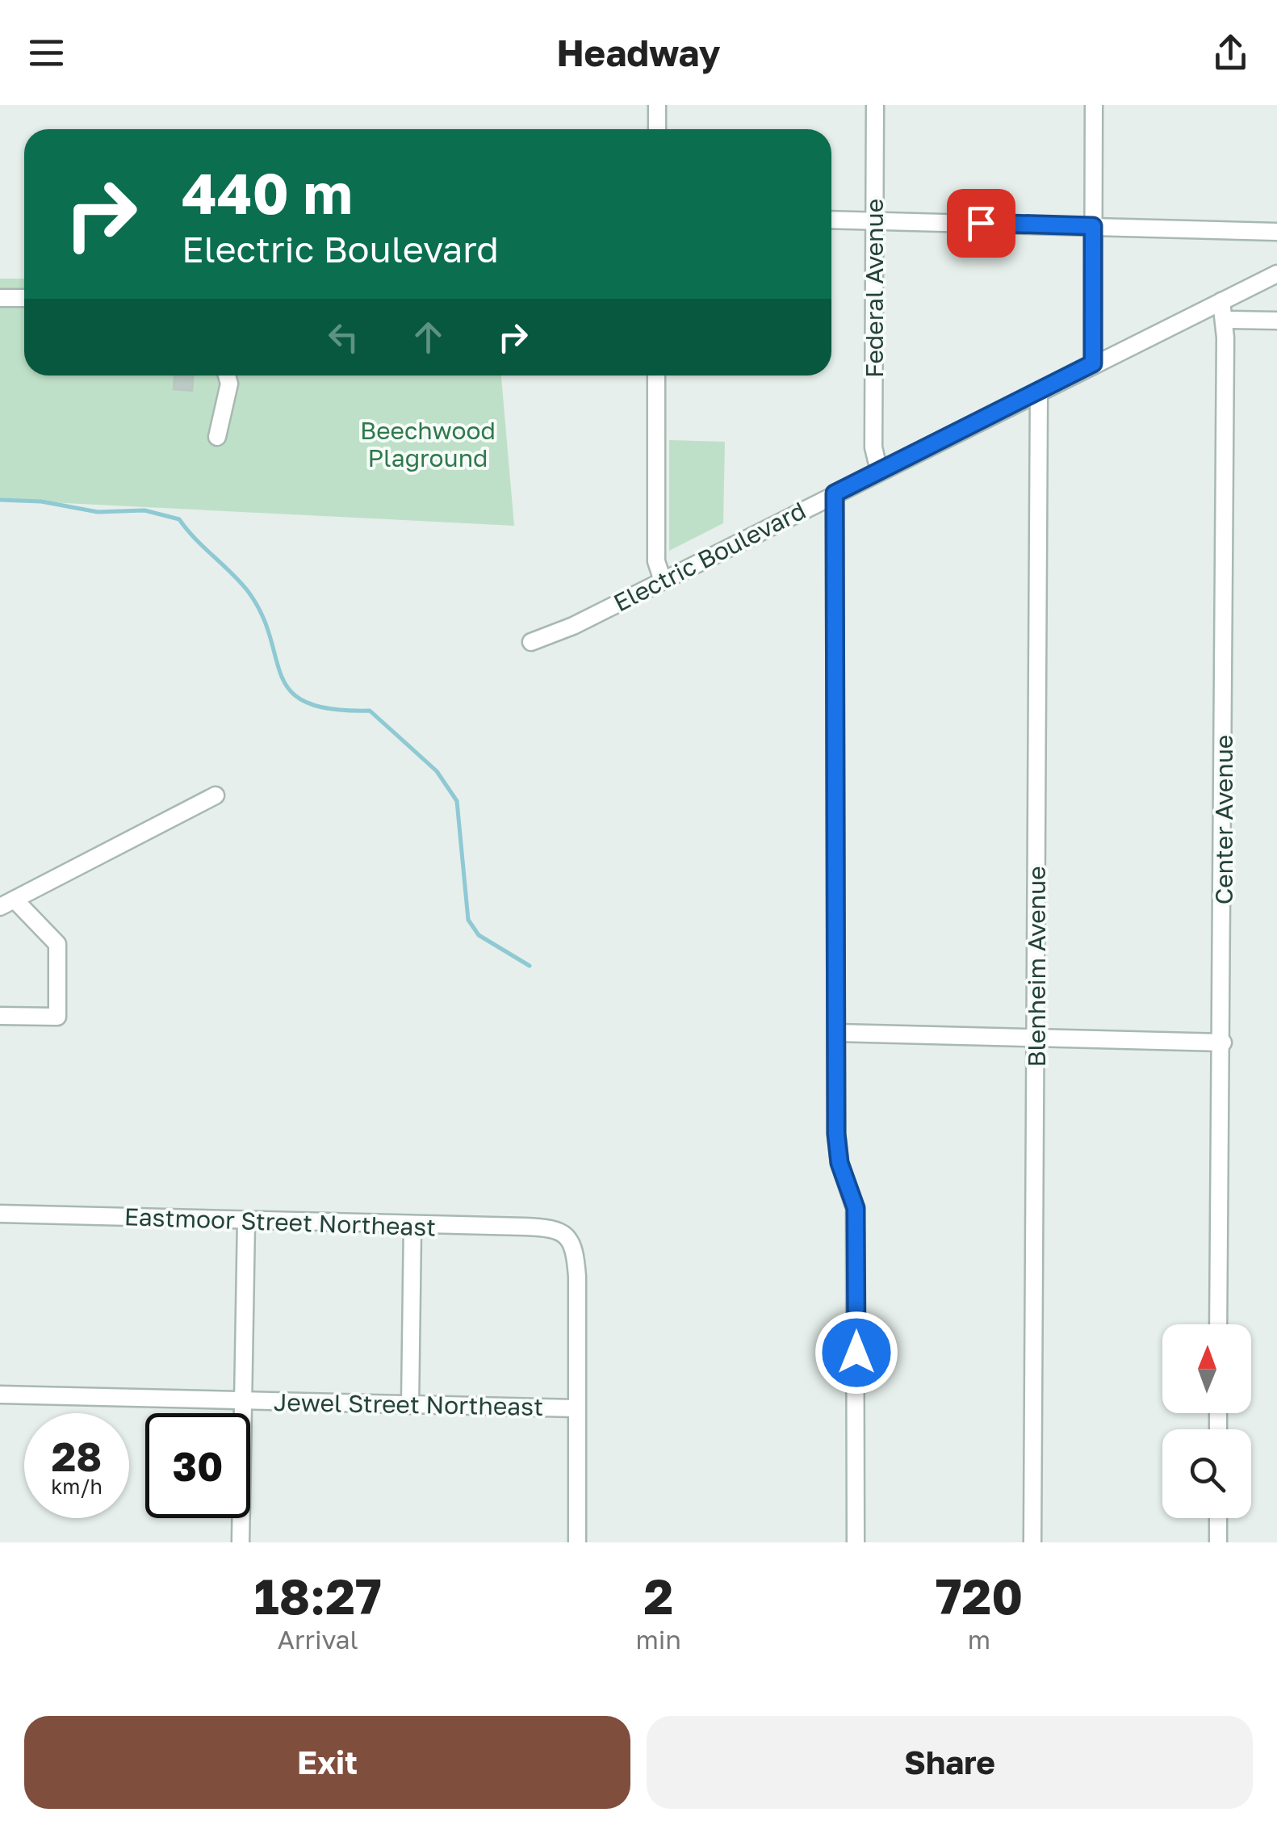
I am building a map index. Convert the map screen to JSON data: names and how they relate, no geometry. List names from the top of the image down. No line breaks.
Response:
{"streets":{"street":["Federal Avenue","Electric Boulevard","Center Avenue","Blenheim Avenue","Eastmoor Street Northeast","Jewel Street Northeast"]},"crossings":[["Federal Avenue","Electric Boulevard"],["Electric Boulevard","Center Avenue"],["Electric Boulevard","Blenheim Avenue"],["Eastmoor Street Northeast","Jewel Street Northeast"]],"parks":["Beechwood Plaground"],"north":"top","page":{"header":"Headway","turn":["440 m","Electric Boulevard"],"speed":"28 km/h","limit":"30","eta":["18:27","Arrival","2","min","720","m"],"buttons":["Exit","Share"]}}
